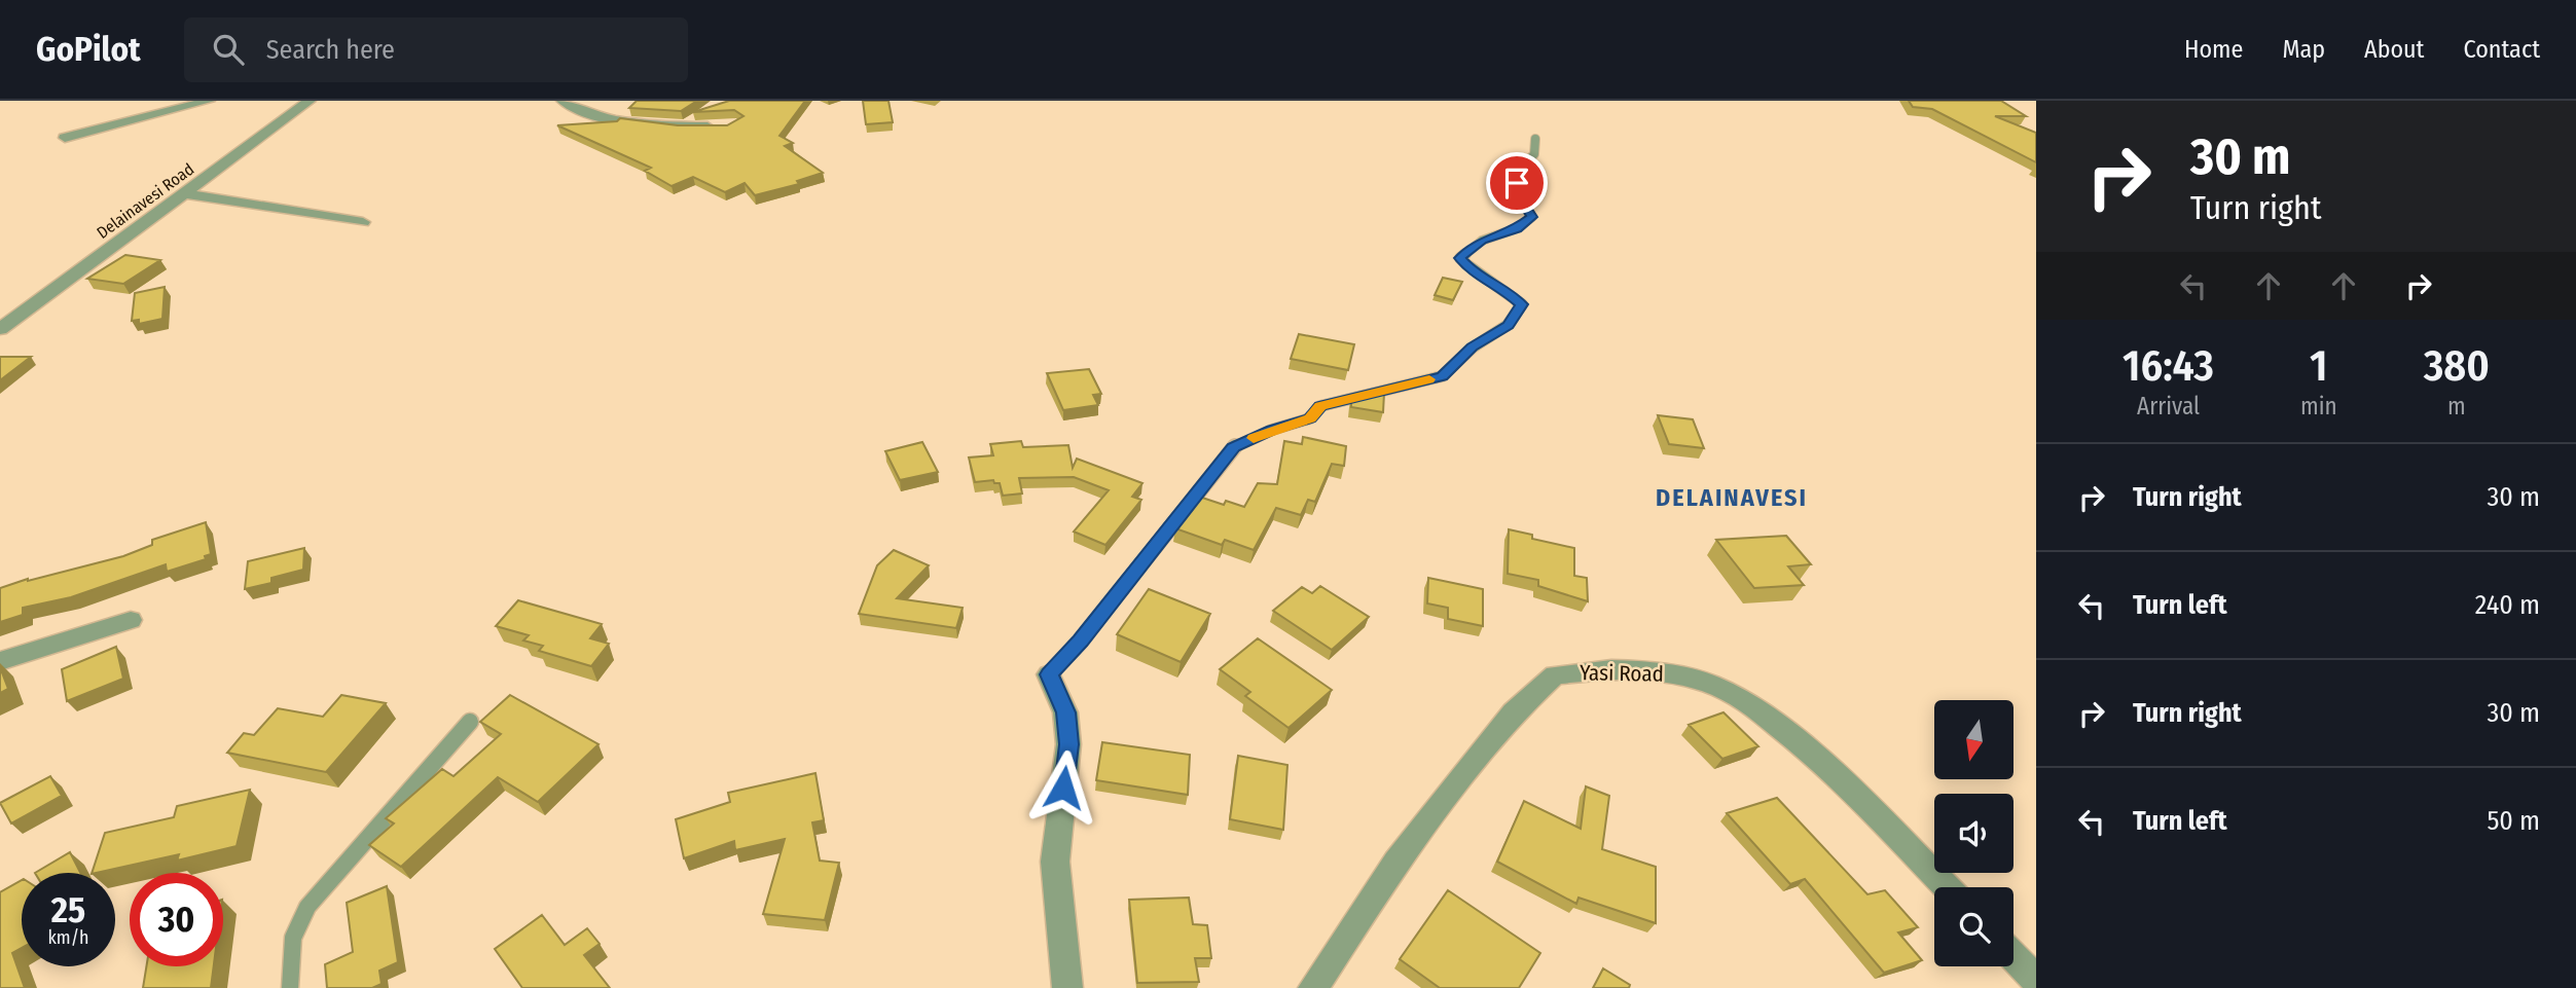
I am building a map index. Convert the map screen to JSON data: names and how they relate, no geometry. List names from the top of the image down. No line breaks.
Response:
{"streets":{"street":["Delainavesi Road","Yasi Road"]},"districts":["DELAINAVESI"],"north":"bottom","page":{"header":"GoPilot","search":"Search here","nav":["Home","Map","About","Contact"],"turn":["30 m","Turn right"],"eta":["16:43","Arrival","1","min","380","m"],"list":[{"name":"Turn right","value":"30 m"},{"name":"Turn left","value":"240 m"},{"name":"Turn right","value":"30 m"},{"name":"Turn left","value":"50 m"}],"speed":"25 km/h","limit":"30"}}
